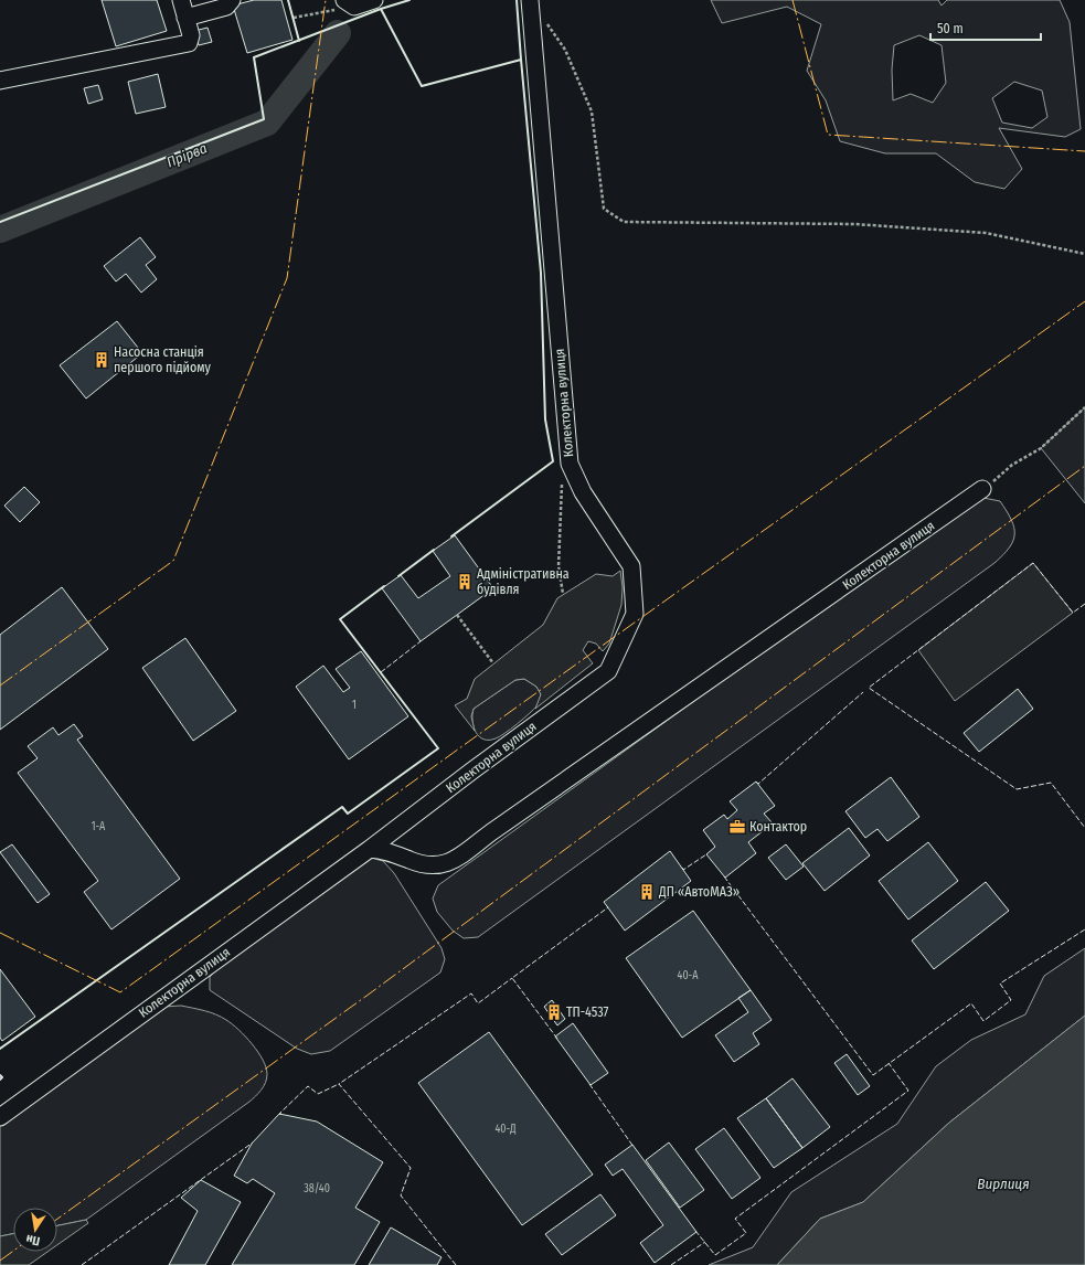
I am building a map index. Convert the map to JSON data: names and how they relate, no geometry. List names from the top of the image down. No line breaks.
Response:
{"streets":{"street":["Колекторна вулиця"]},"water":["Прірва","Вирлиця"],"places":{"building":["Насосна станція першого підйому","Адміністративна будівля","ДП «АвтоМАЗ»","ТП-4537"],"office":["Контактор"]},"house_numbers":["1","1-А","40-А","40-Д","38/40"],"scale_bar":"50 m","north":"bottom"}
